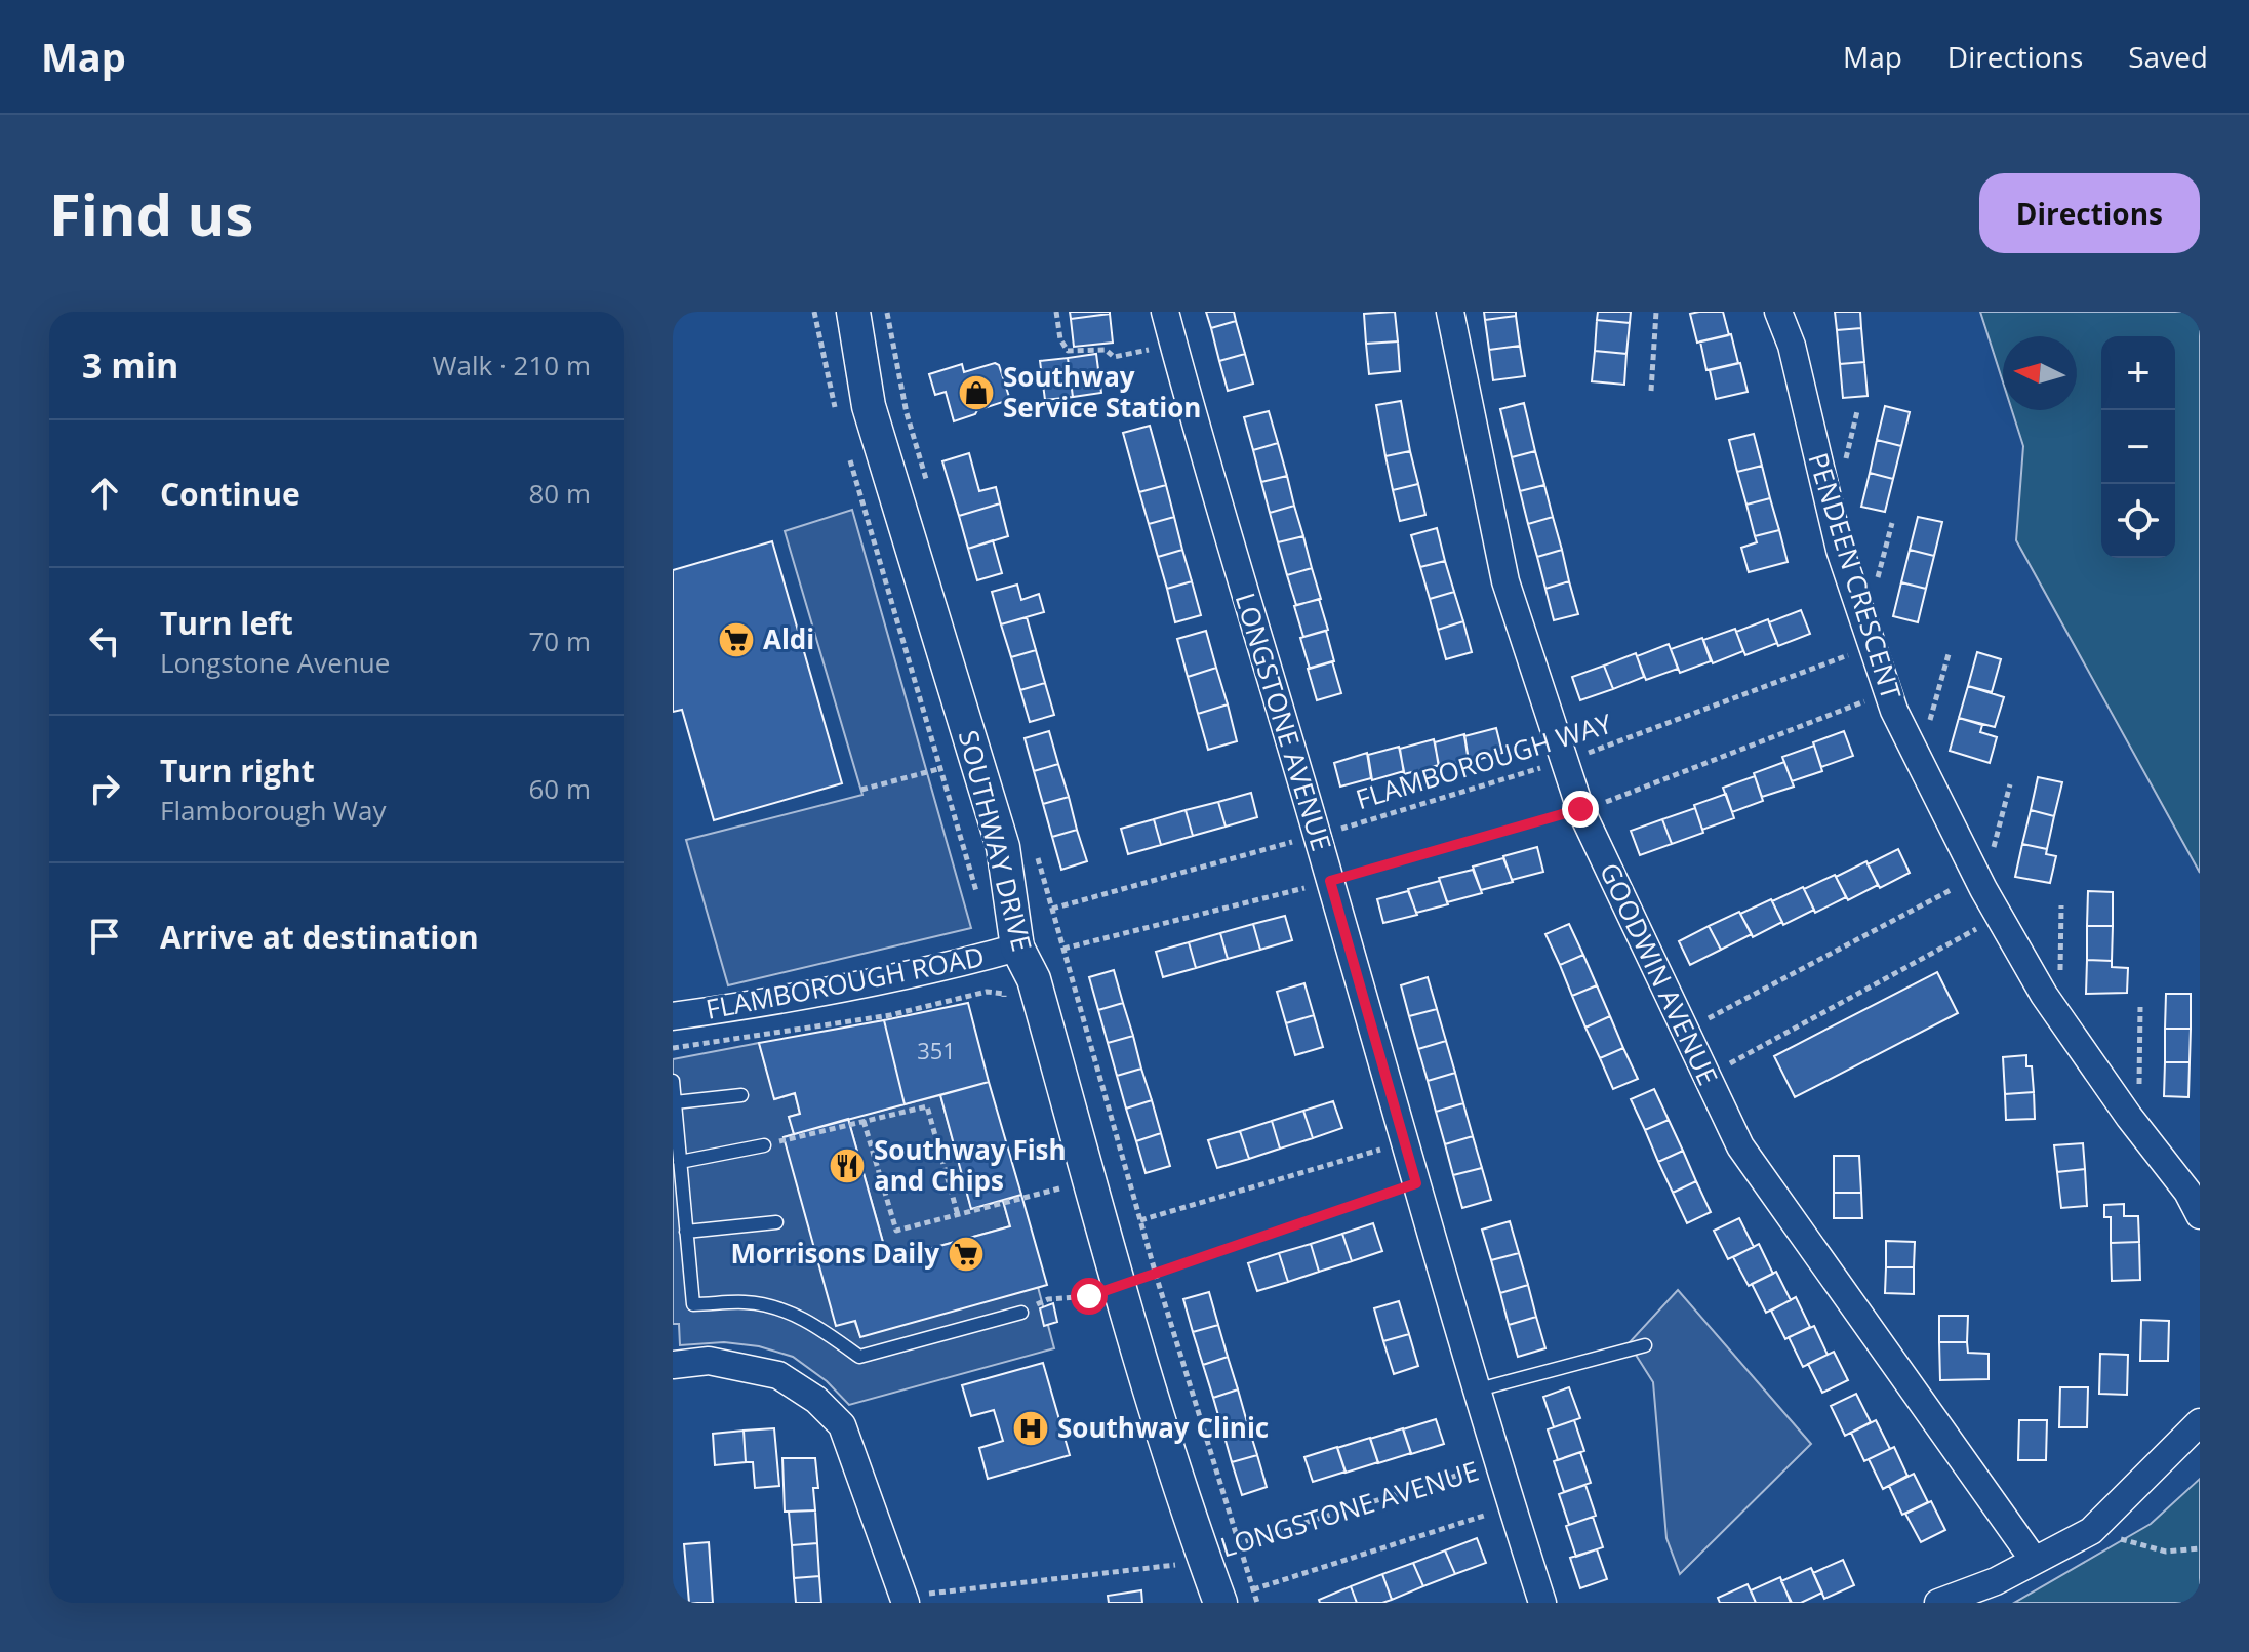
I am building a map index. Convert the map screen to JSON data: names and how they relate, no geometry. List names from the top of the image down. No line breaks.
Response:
{"streets":{"street":["PENDEEN CRESCENT","LONGSTONE AVENUE","SOUTHWAY DRIVE","GOODWIN AVENUE","FLAMBOROUGH ROAD"],"path":["FLAMBOROUGH WAY"]},"crossings":[["PENDEEN CRESCENT","FLAMBOROUGH WAY"],["LONGSTONE AVENUE","FLAMBOROUGH WAY"],["LONGSTONE AVENUE","SOUTHWAY DRIVE"],["FLAMBOROUGH WAY","GOODWIN AVENUE"],["SOUTHWAY DRIVE","FLAMBOROUGH ROAD"]],"places":{"shop":["Southway Service Station"],"supermarket":["Aldi","Morrisons Daily"],"restaurant":["Southway Fish and Chips"],"hospital":["Southway Clinic"]},"house_numbers":["351"],"north":"left","page":{"header":"Map","nav":["Map","Directions","Saved"],"buttons":"Directions","title":"Find us","heading":["3 min","Walk · 210 m"],"map_buttons":["+","−"],"list":[["Continue","80 m"],["Turn left","Longstone Avenue","70 m"],["Turn right","Flamborough Way","60 m"],"Arrive at destination"]}}
